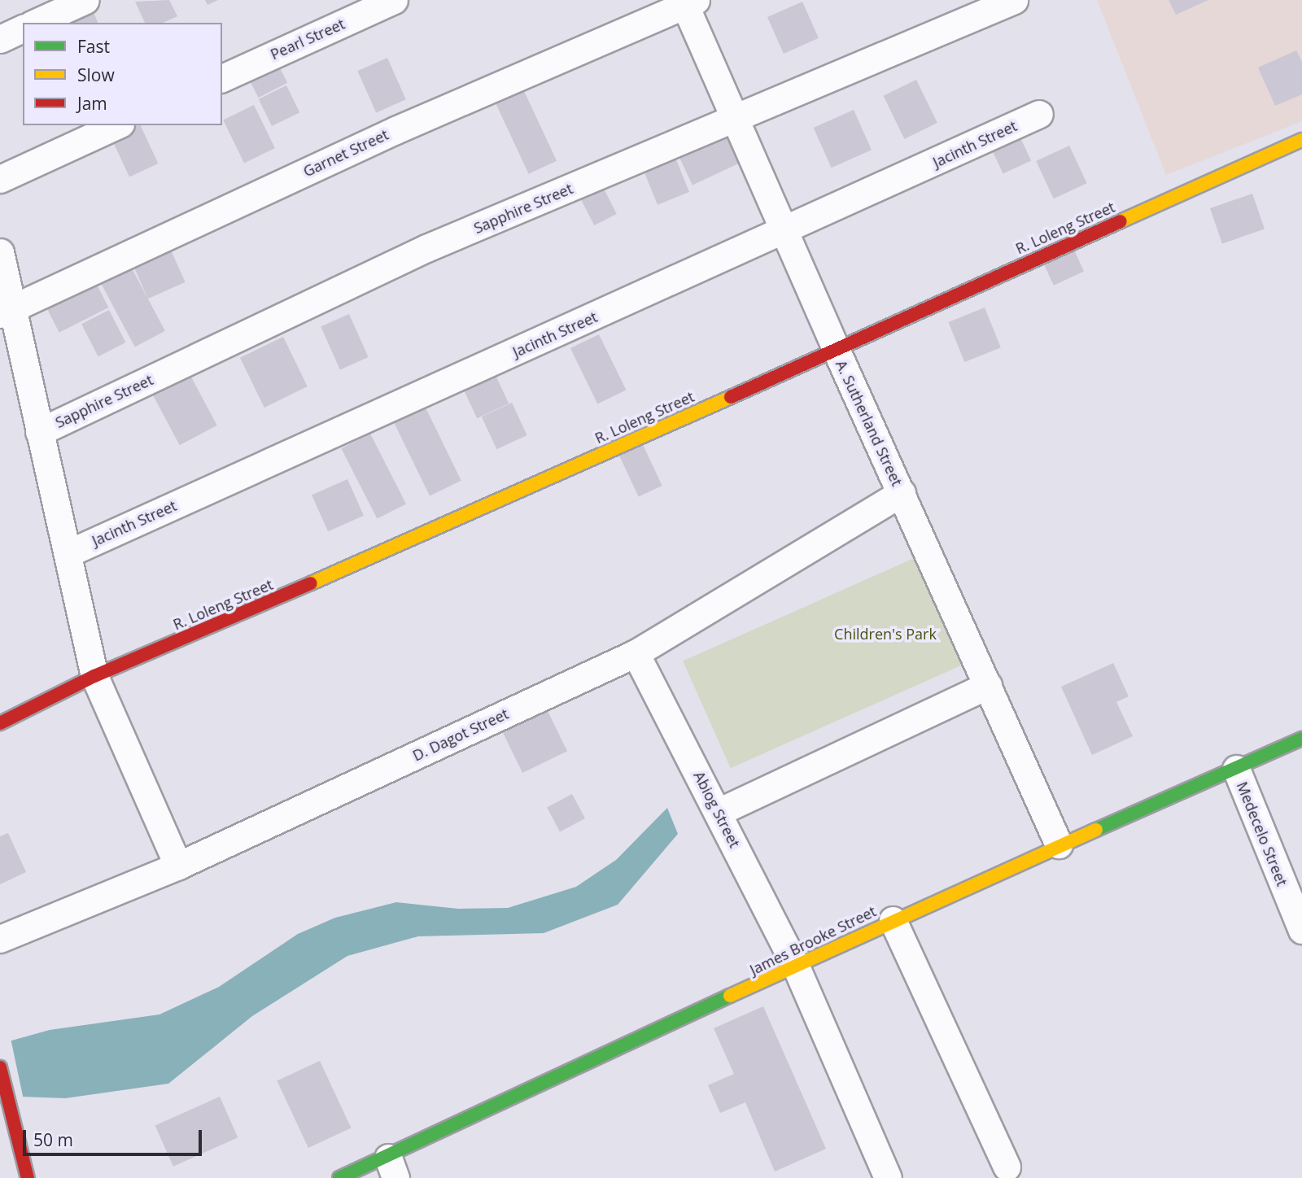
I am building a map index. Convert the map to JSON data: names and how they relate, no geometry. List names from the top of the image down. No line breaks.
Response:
{"streets":{"street":["Pearl Street","Jacinth Street","Garnet Street","Sapphire Street","R. Loleng Street","A. Sutherland Street","D. Dagot Street","Abiog Street","Medecelo Street","James Brooke Street"]},"crossings":[["Jacinth Street","A. Sutherland Street"],["Garnet Street","A. Sutherland Street"],["Sapphire Street","A. Sutherland Street"],["R. Loleng Street","A. Sutherland Street"],["A. Sutherland Street","D. Dagot Street"],["A. Sutherland Street","James Brooke Street"],["D. Dagot Street","Abiog Street"],["Abiog Street","James Brooke Street"],["Medecelo Street","James Brooke Street"]],"parks":["Children's Park"],"legend":["Fast","Slow","Jam"],"scale_bar":"50 m"}
